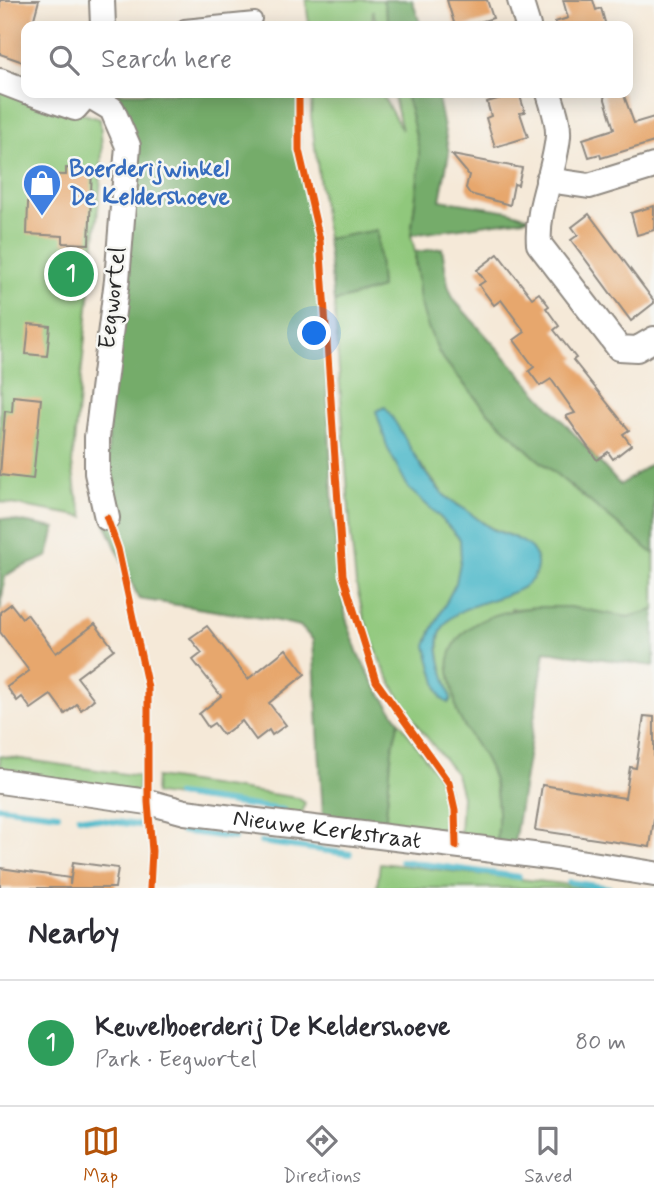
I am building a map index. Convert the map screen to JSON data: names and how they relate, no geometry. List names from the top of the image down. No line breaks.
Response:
{"streets":{"street":["Eegwortel","Nieuwe Kerkstraat"]},"places":{"shop":["Boerderijwinkel De Keldershoeve"]},"page":{"search":"Search here","pins":"1","heading":"Nearby","list":[{"mark":"1","name":"Keuvelboerderij De Keldershoeve","note":"Park · Eegwortel","value":"80 m"}],"nav":["Map","Directions","Saved"]}}
